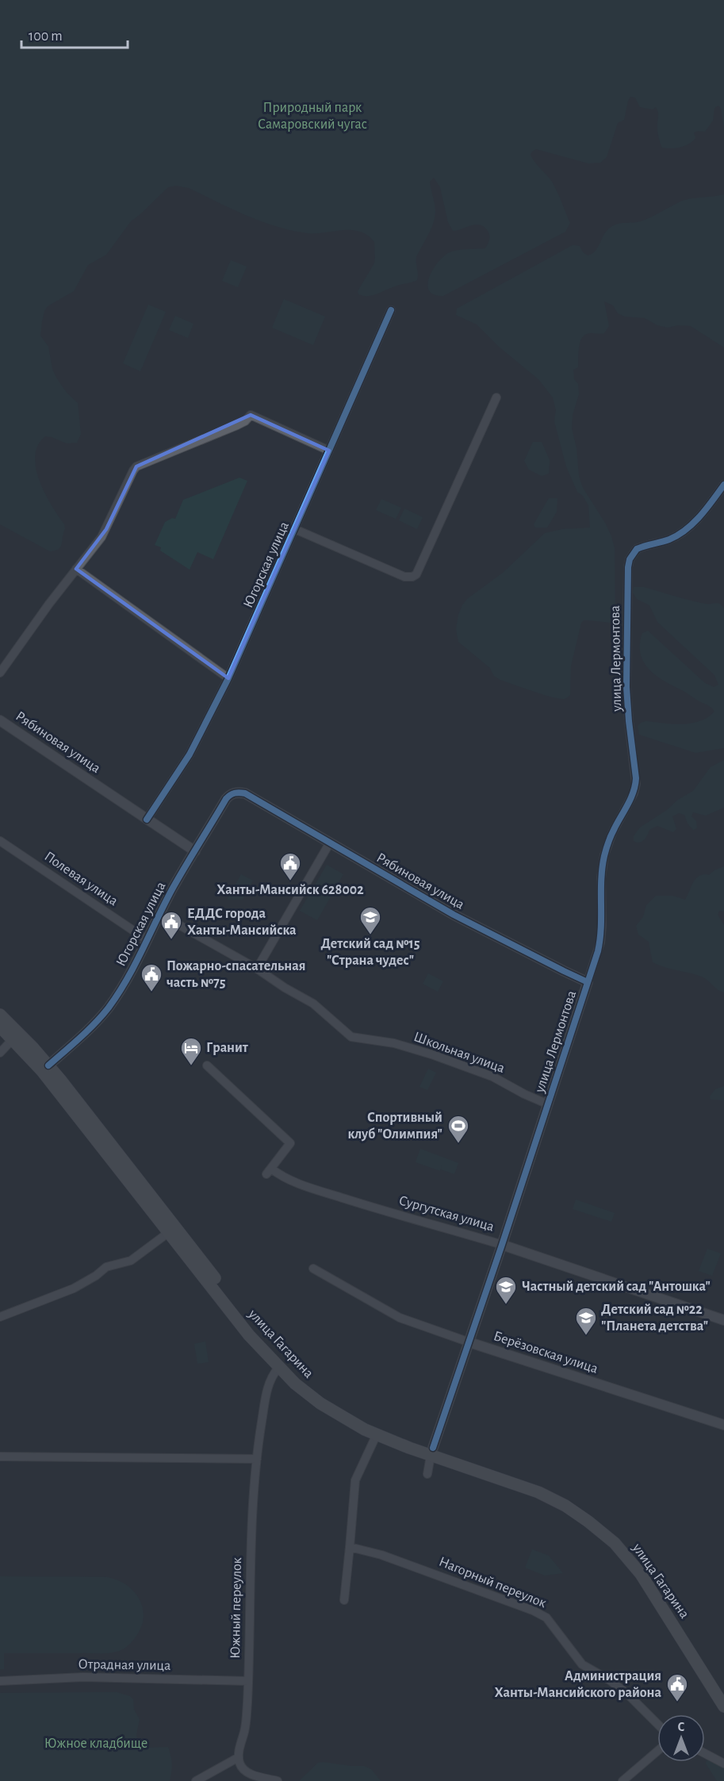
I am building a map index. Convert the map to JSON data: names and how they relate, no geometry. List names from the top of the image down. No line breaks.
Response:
{"streets":{"main road":["улица Гагарина"],"street":["Югорская улица","улица Лермонтова","Рябиновая улица","Полевая улица","Школьная улица","Сургутская улица","Берёзовская улица","Нагорный переулок","Южный переулок","Отрадная улица"]},"crossings":[["Югорская улица","Рябиновая улица"],["Югорская улица","Полевая улица"],["Югорская улица","улица Гагарина"],["улица Лермонтова","Рябиновая улица"],["улица Лермонтова","Школьная улица"],["улица Лермонтова","Сургутская улица"],["улица Лермонтова","улица Гагарина"],["улица Лермонтова","Берёзовская улица"],["улица Гагарина","Южный переулок"],["Южный переулок","Отрадная улица"]],"parks":["Природный парк Самаровский чугас","Южное кладбище"],"places":{"public building":["Ханты-Мансийск 628002","ЕДДС города Ханты-Мансийска","Пожарно-спасательная часть №75","Администрация Ханты-Мансийского района"],"school or university":["Детский сад №15 \"Страна чудес\"","Частный детский сад \"Антошка\"","Детский сад №22 \"Планета детства\""],"hotel":["Гранит"],"sports":["Спортивный клуб \"Олимпия\""]},"scale_bar":"100 m","north":"top"}
